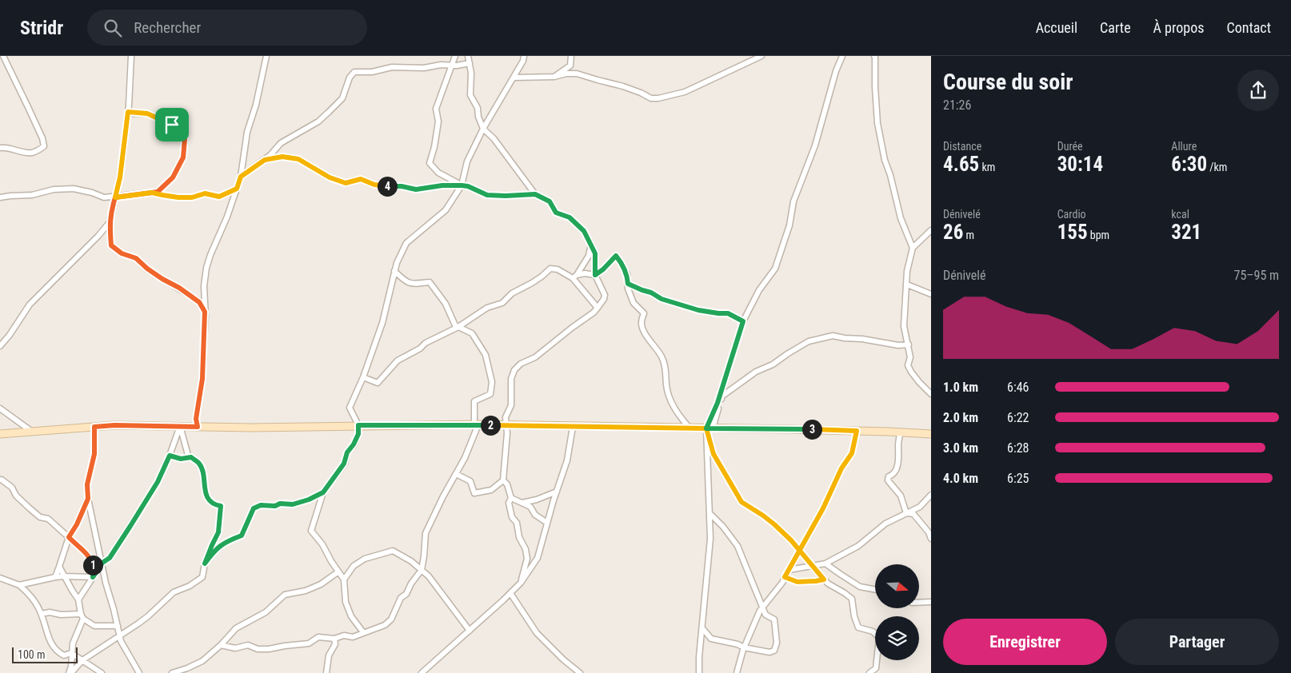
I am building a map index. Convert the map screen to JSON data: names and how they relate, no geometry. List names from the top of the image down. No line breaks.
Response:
{"scale_bar":"100 m","north":"right","page":{"header":"Stridr","search":"Rechercher","nav":["Accueil","Carte","À propos","Contact"],"heading":["Course du soir","21:26"],"stats":[["Distance","4.65 km"],["Durée","30:14"],["Allure","6:30 /km"],["Dénivelé","26 m"],["Cardio","155 bpm"],["kcal","321"]],"pins":["4","2","3","1"],"chart":["Dénivelé","75–95 m"],"list":[{"name":"1.0 km","note":"6:46"},{"name":"2.0 km","note":"6:22"},{"name":"3.0 km","note":"6:28"},{"name":"4.0 km","note":"6:25"}],"buttons":["Enregistrer","Partager"],"scale":"100 m"}}
